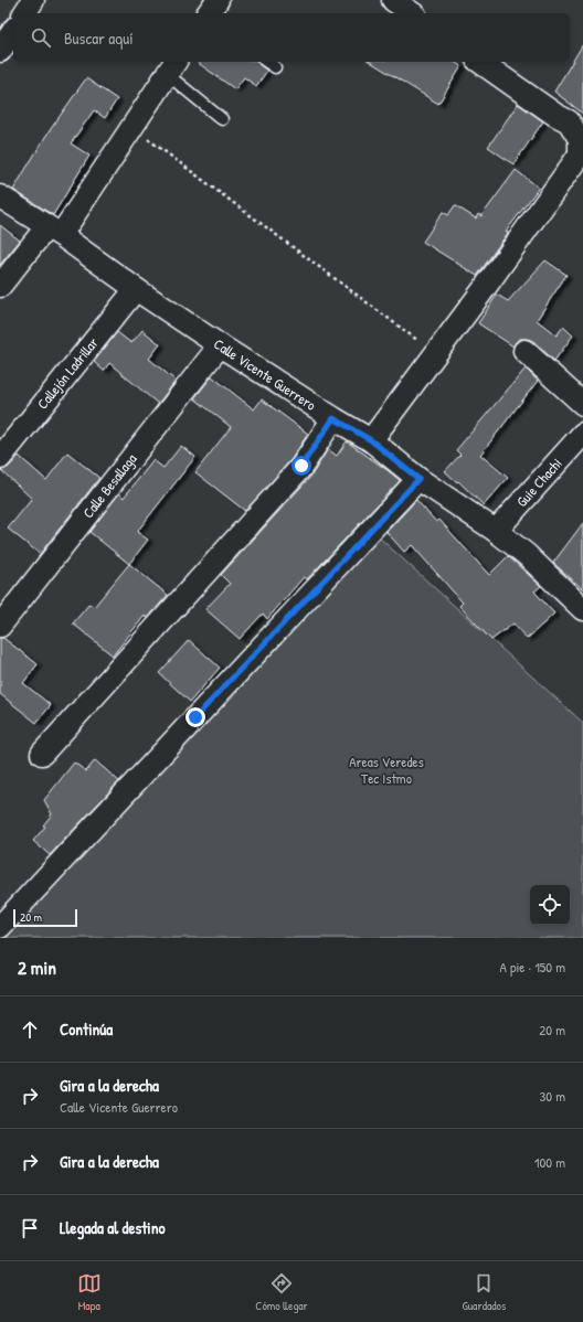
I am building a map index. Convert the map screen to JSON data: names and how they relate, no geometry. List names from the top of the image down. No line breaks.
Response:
{"streets":{"street":["Callejón Ladrillar","Calle Vicente Guerrero","Guie Chachi","Calle Besallaga"]},"crossings":[["Callejón Ladrillar","Calle Vicente Guerrero"],["Calle Vicente Guerrero","Guie Chachi"],["Calle Vicente Guerrero","Calle Besallaga"]],"parks":["Areas Veredes Tec Istmo"],"scale_bar":"20 m","page":{"search":"Buscar aquí","scale":"20 m","heading":["2 min","A pie · 150 m"],"list":[["Continúa","20 m"],["Gira a la derecha","Calle Vicente Guerrero","30 m"],["Gira a la derecha","100 m"],"Llegada al destino"],"nav":["Mapa","Cómo llegar","Guardados"]}}
